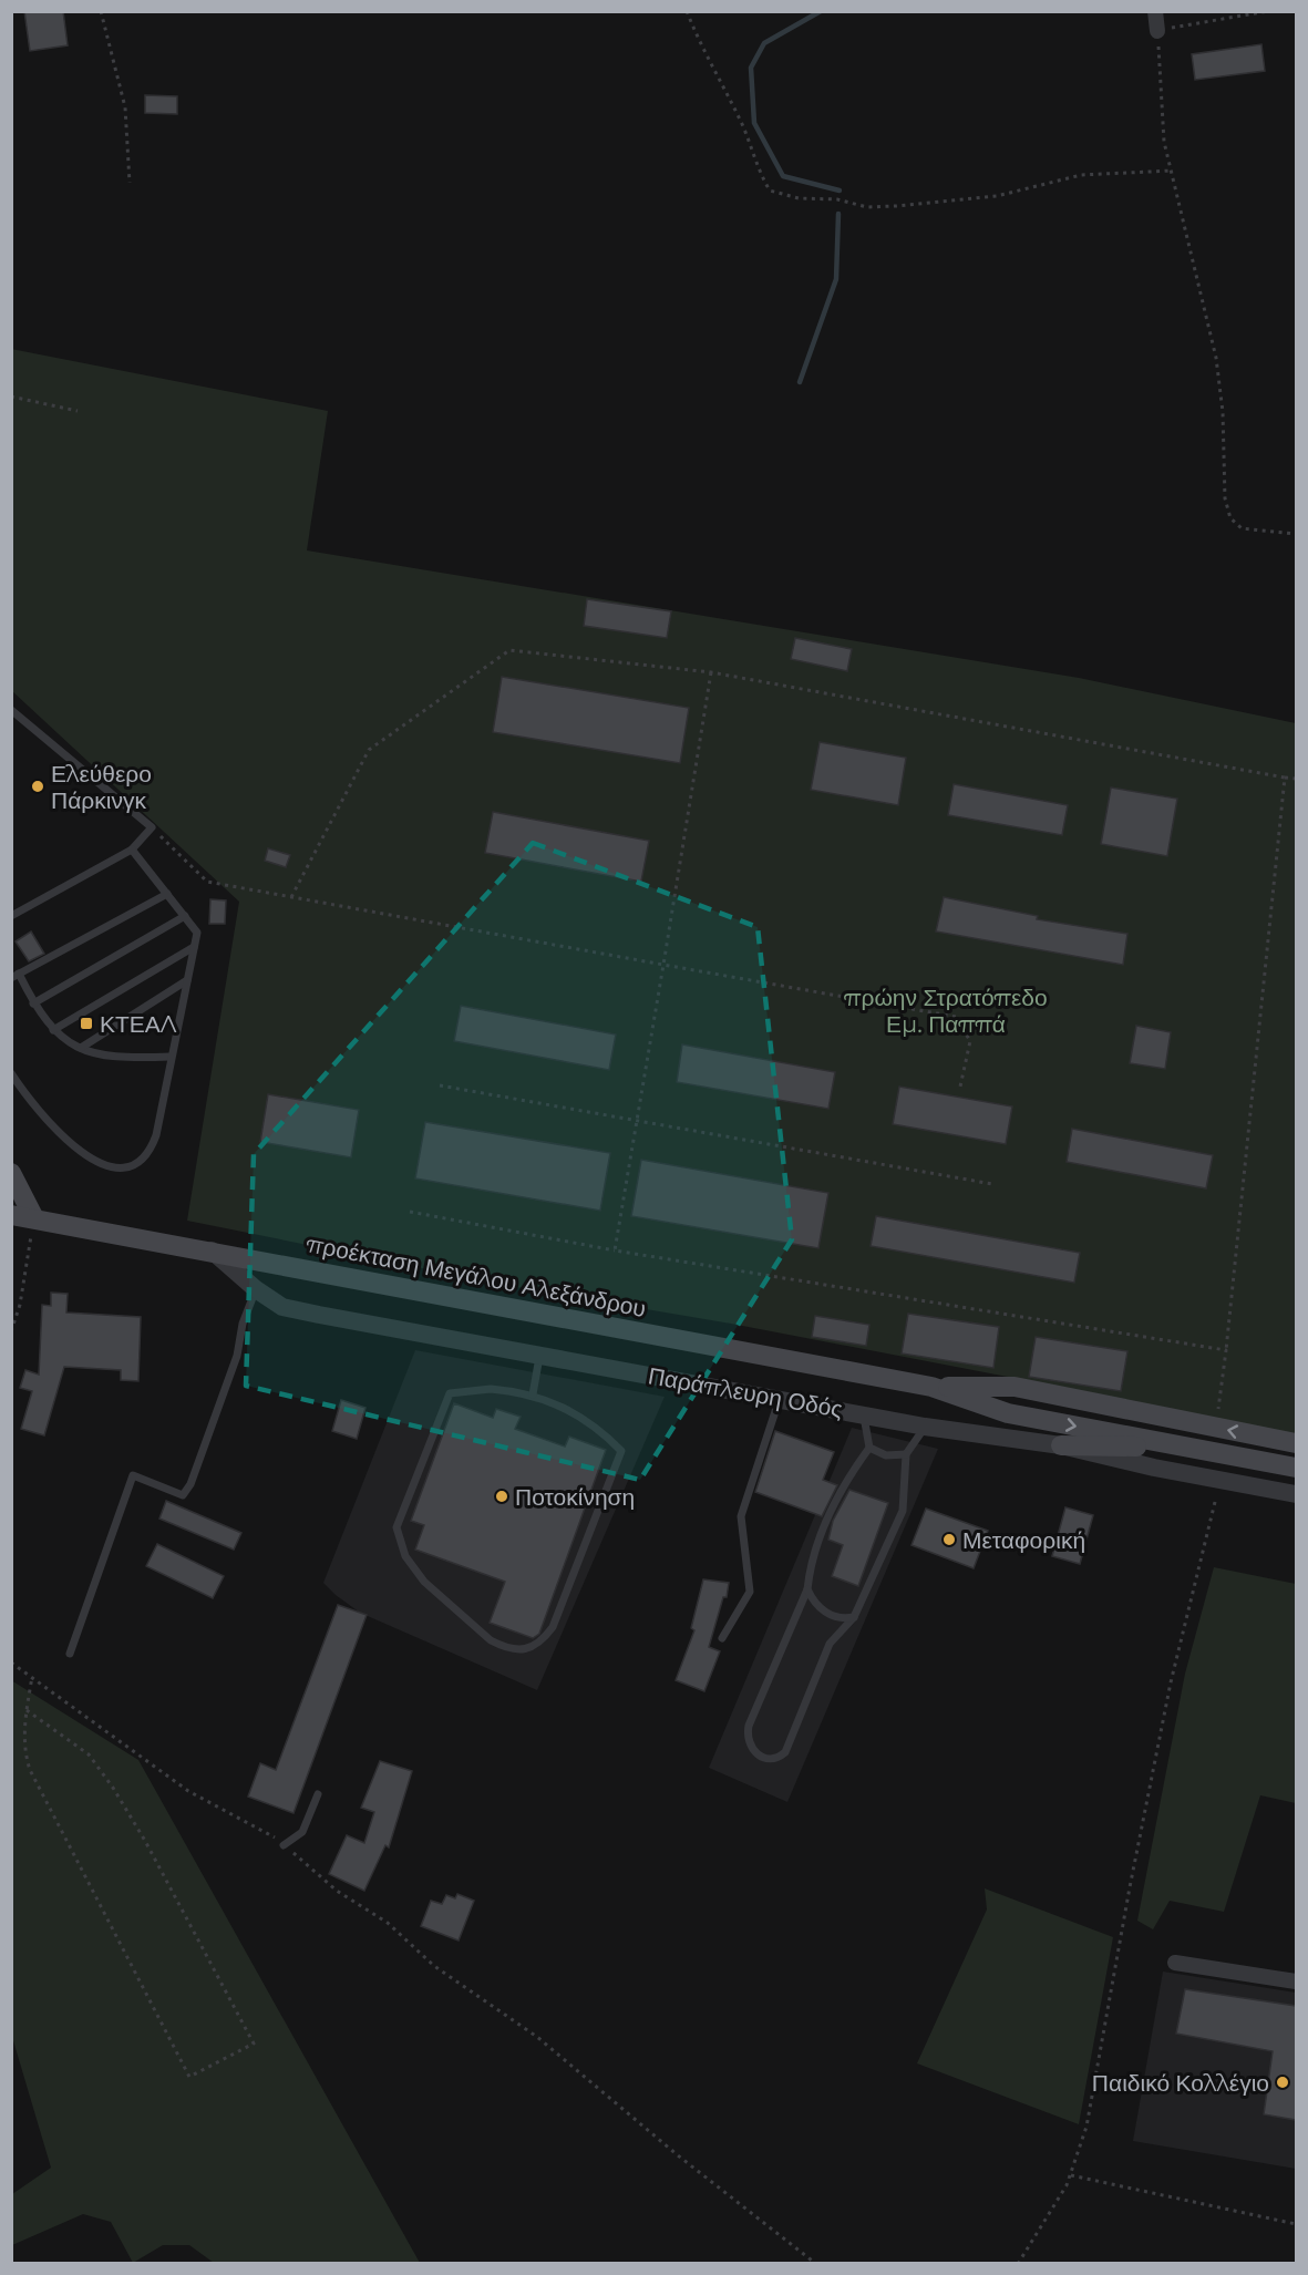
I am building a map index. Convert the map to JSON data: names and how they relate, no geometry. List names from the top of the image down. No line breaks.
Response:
{"streets":{"main road":["προέκταση Μεγάλου Αλεξάνδρου"],"street":["Παράπλευρη Οδός"]},"crossings":[["προέκταση Μεγάλου Αλεξάνδρου","Παράπλευρη Οδός"]],"parks":["πρώην Στρατόπεδο Εμ. Παππά"],"places":{"other":["Ελεύθερο Πάρκινγκ","Ποτοκίνηση","Μεταφορική","Παιδικό Κολλέγιο"],"transit":["ΚΤΕΑΛ"]}}
